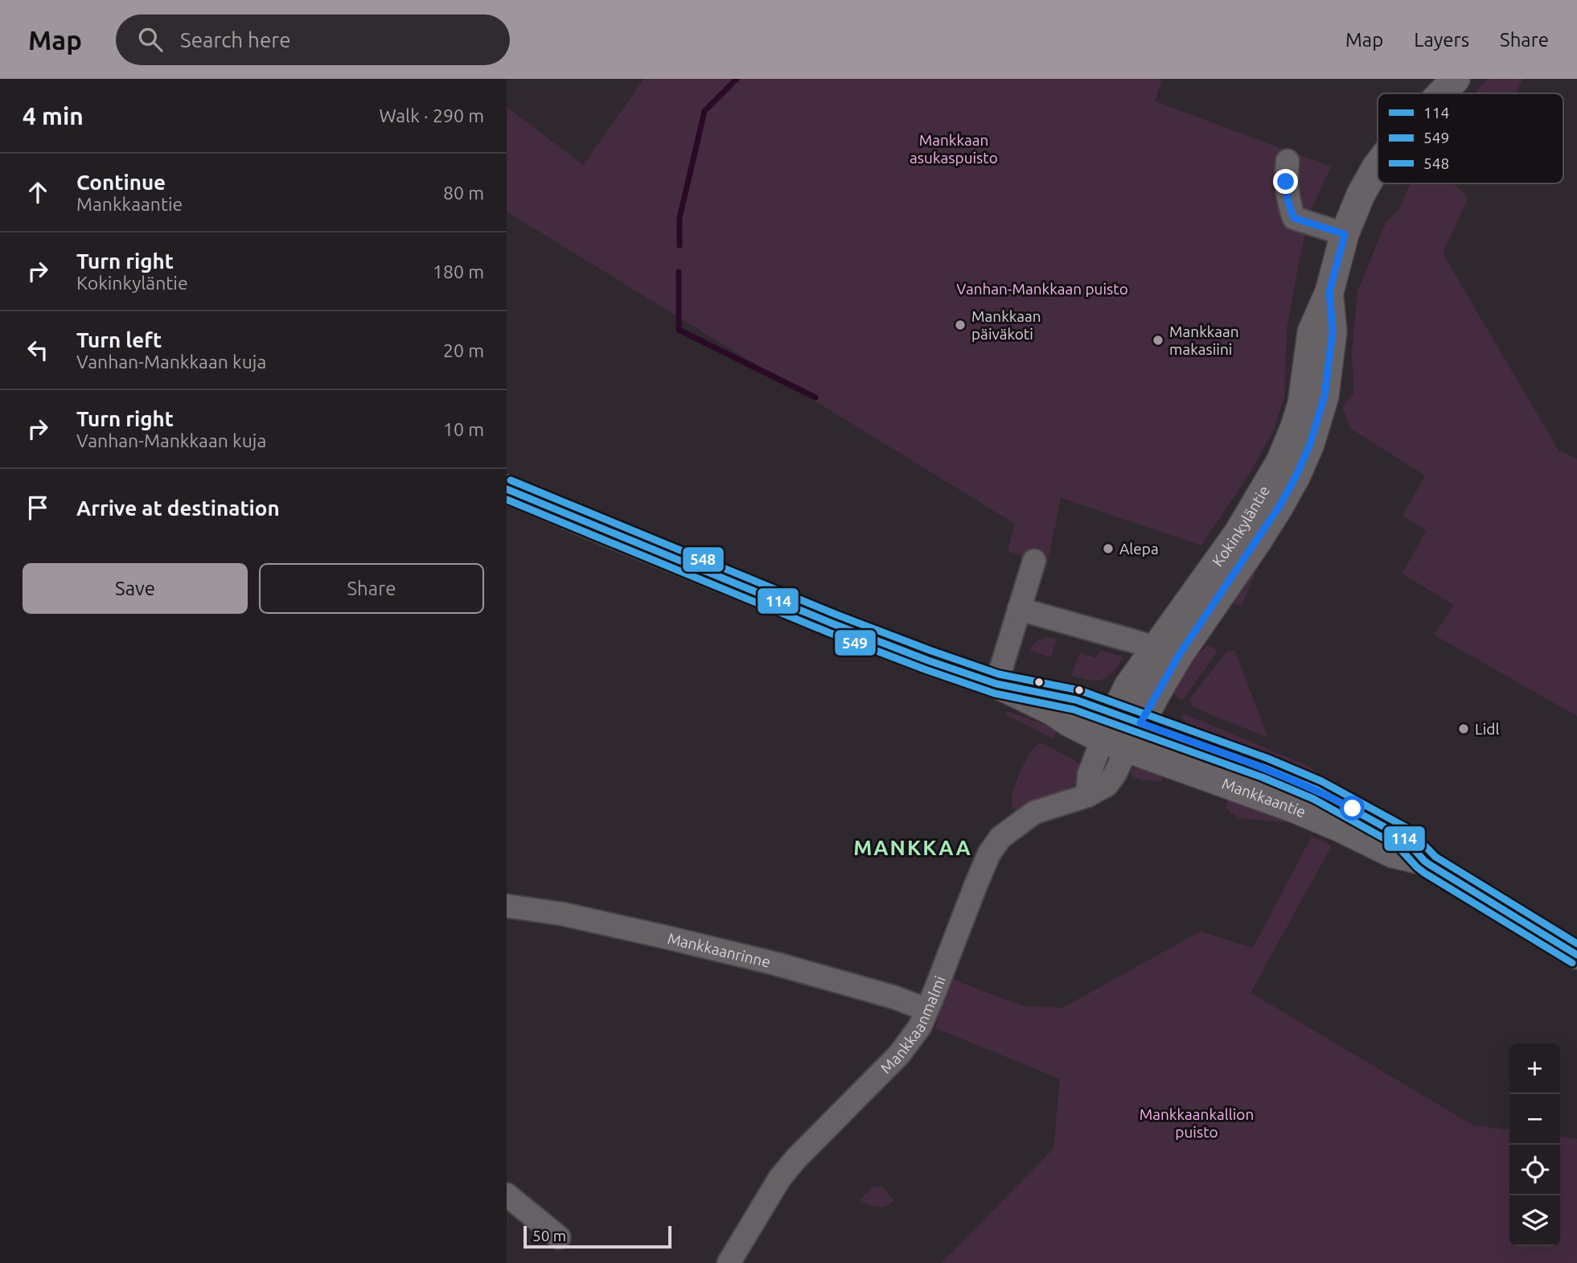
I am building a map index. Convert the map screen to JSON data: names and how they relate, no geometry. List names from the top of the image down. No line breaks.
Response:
{"streets":{"main road":["Kokinkyläntie","Mankkaantie"],"street":["Mankkaanrinne","Mankkaanmalmi"]},"crossings":[["Kokinkyläntie","Mankkaantie"],["Kokinkyläntie","Mankkaanmalmi"],["Mankkaantie","Mankkaanmalmi"],["Mankkaanrinne","Mankkaanmalmi"]],"districts":["MANKKAA"],"parks":["Mankkaan asukaspuisto","Vanhan-Mankkaan puisto","Mankkaankallion puisto"],"places":["Mankkaan päiväkoti","Mankkaan makasiini","Alepa","Lidl"],"lines":["transit line 548","transit line 114","transit line 549"],"legend":["114","549","548"],"scale_bar":"50 m","page":{"header":"Map","search":"Search here","nav":["Map","Layers","Share"],"heading":["4 min","Walk · 290 m"],"list":[["Continue","Mankkaantie","80 m"],["Turn right","Kokinkyläntie","180 m"],["Turn left","Vanhan-Mankkaan kuja","20 m"],["Turn right","Vanhan-Mankkaan kuja","10 m"],"Arrive at destination"],"buttons":["Save","Share"],"map_buttons":["+","−"],"scale":"50 m"}}
